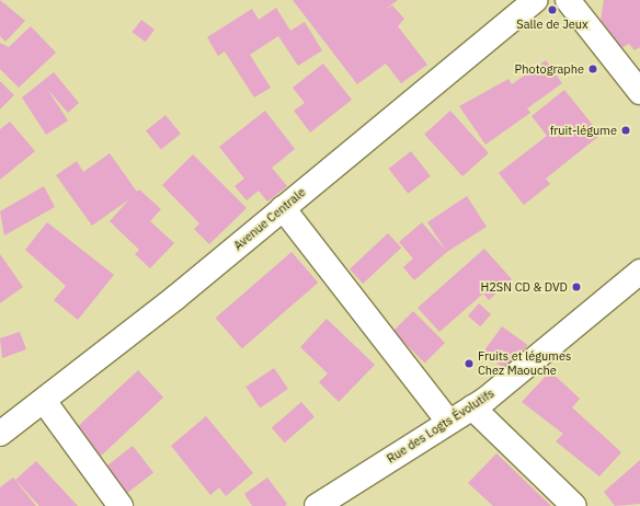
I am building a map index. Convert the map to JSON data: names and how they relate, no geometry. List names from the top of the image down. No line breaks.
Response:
{"streets":{"street":["Avenue Centrale","Rue des Logts Évolutifs"]},"places":["Salle de Jeux","Photographe","fruit-légume","H2SN CD & DVD","Fruits et légumes Chez Maouche"]}
